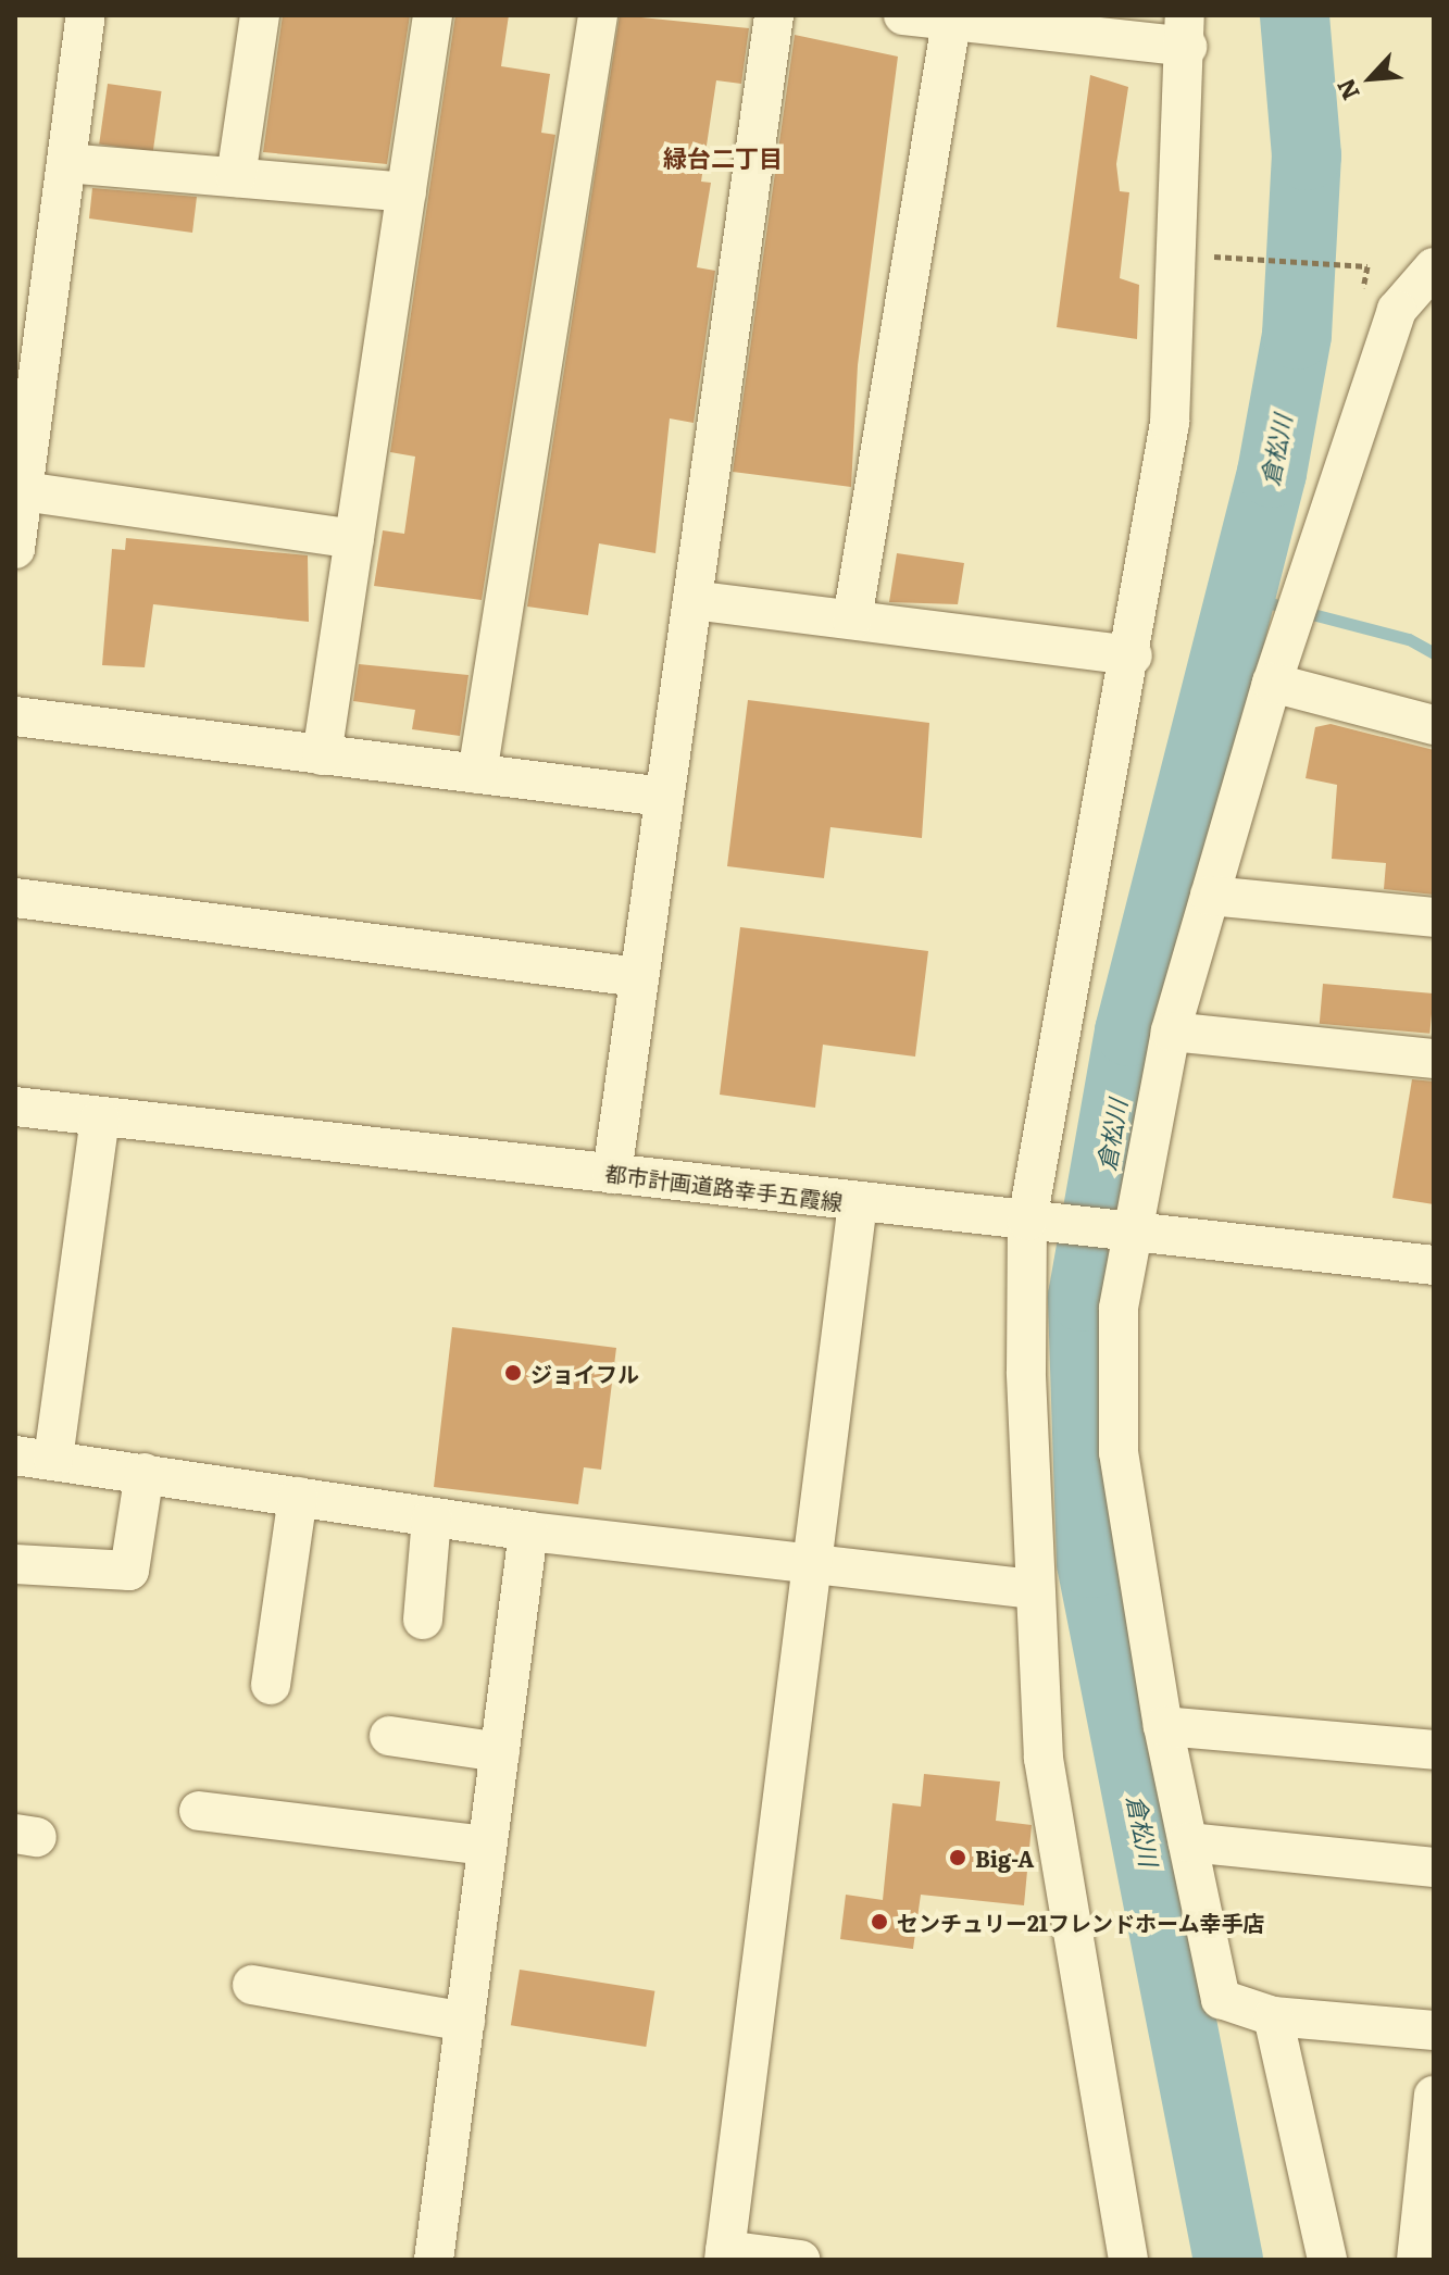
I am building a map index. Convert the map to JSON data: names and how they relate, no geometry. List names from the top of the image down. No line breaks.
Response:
{"streets":{"street":["都市計画道路幸手五霞線"]},"districts":["緑台二丁目"],"water":["倉松川"],"places":["ジョイフル","Big-A","センチュリー21フレンドホーム幸手店"],"north":"bottom left"}
